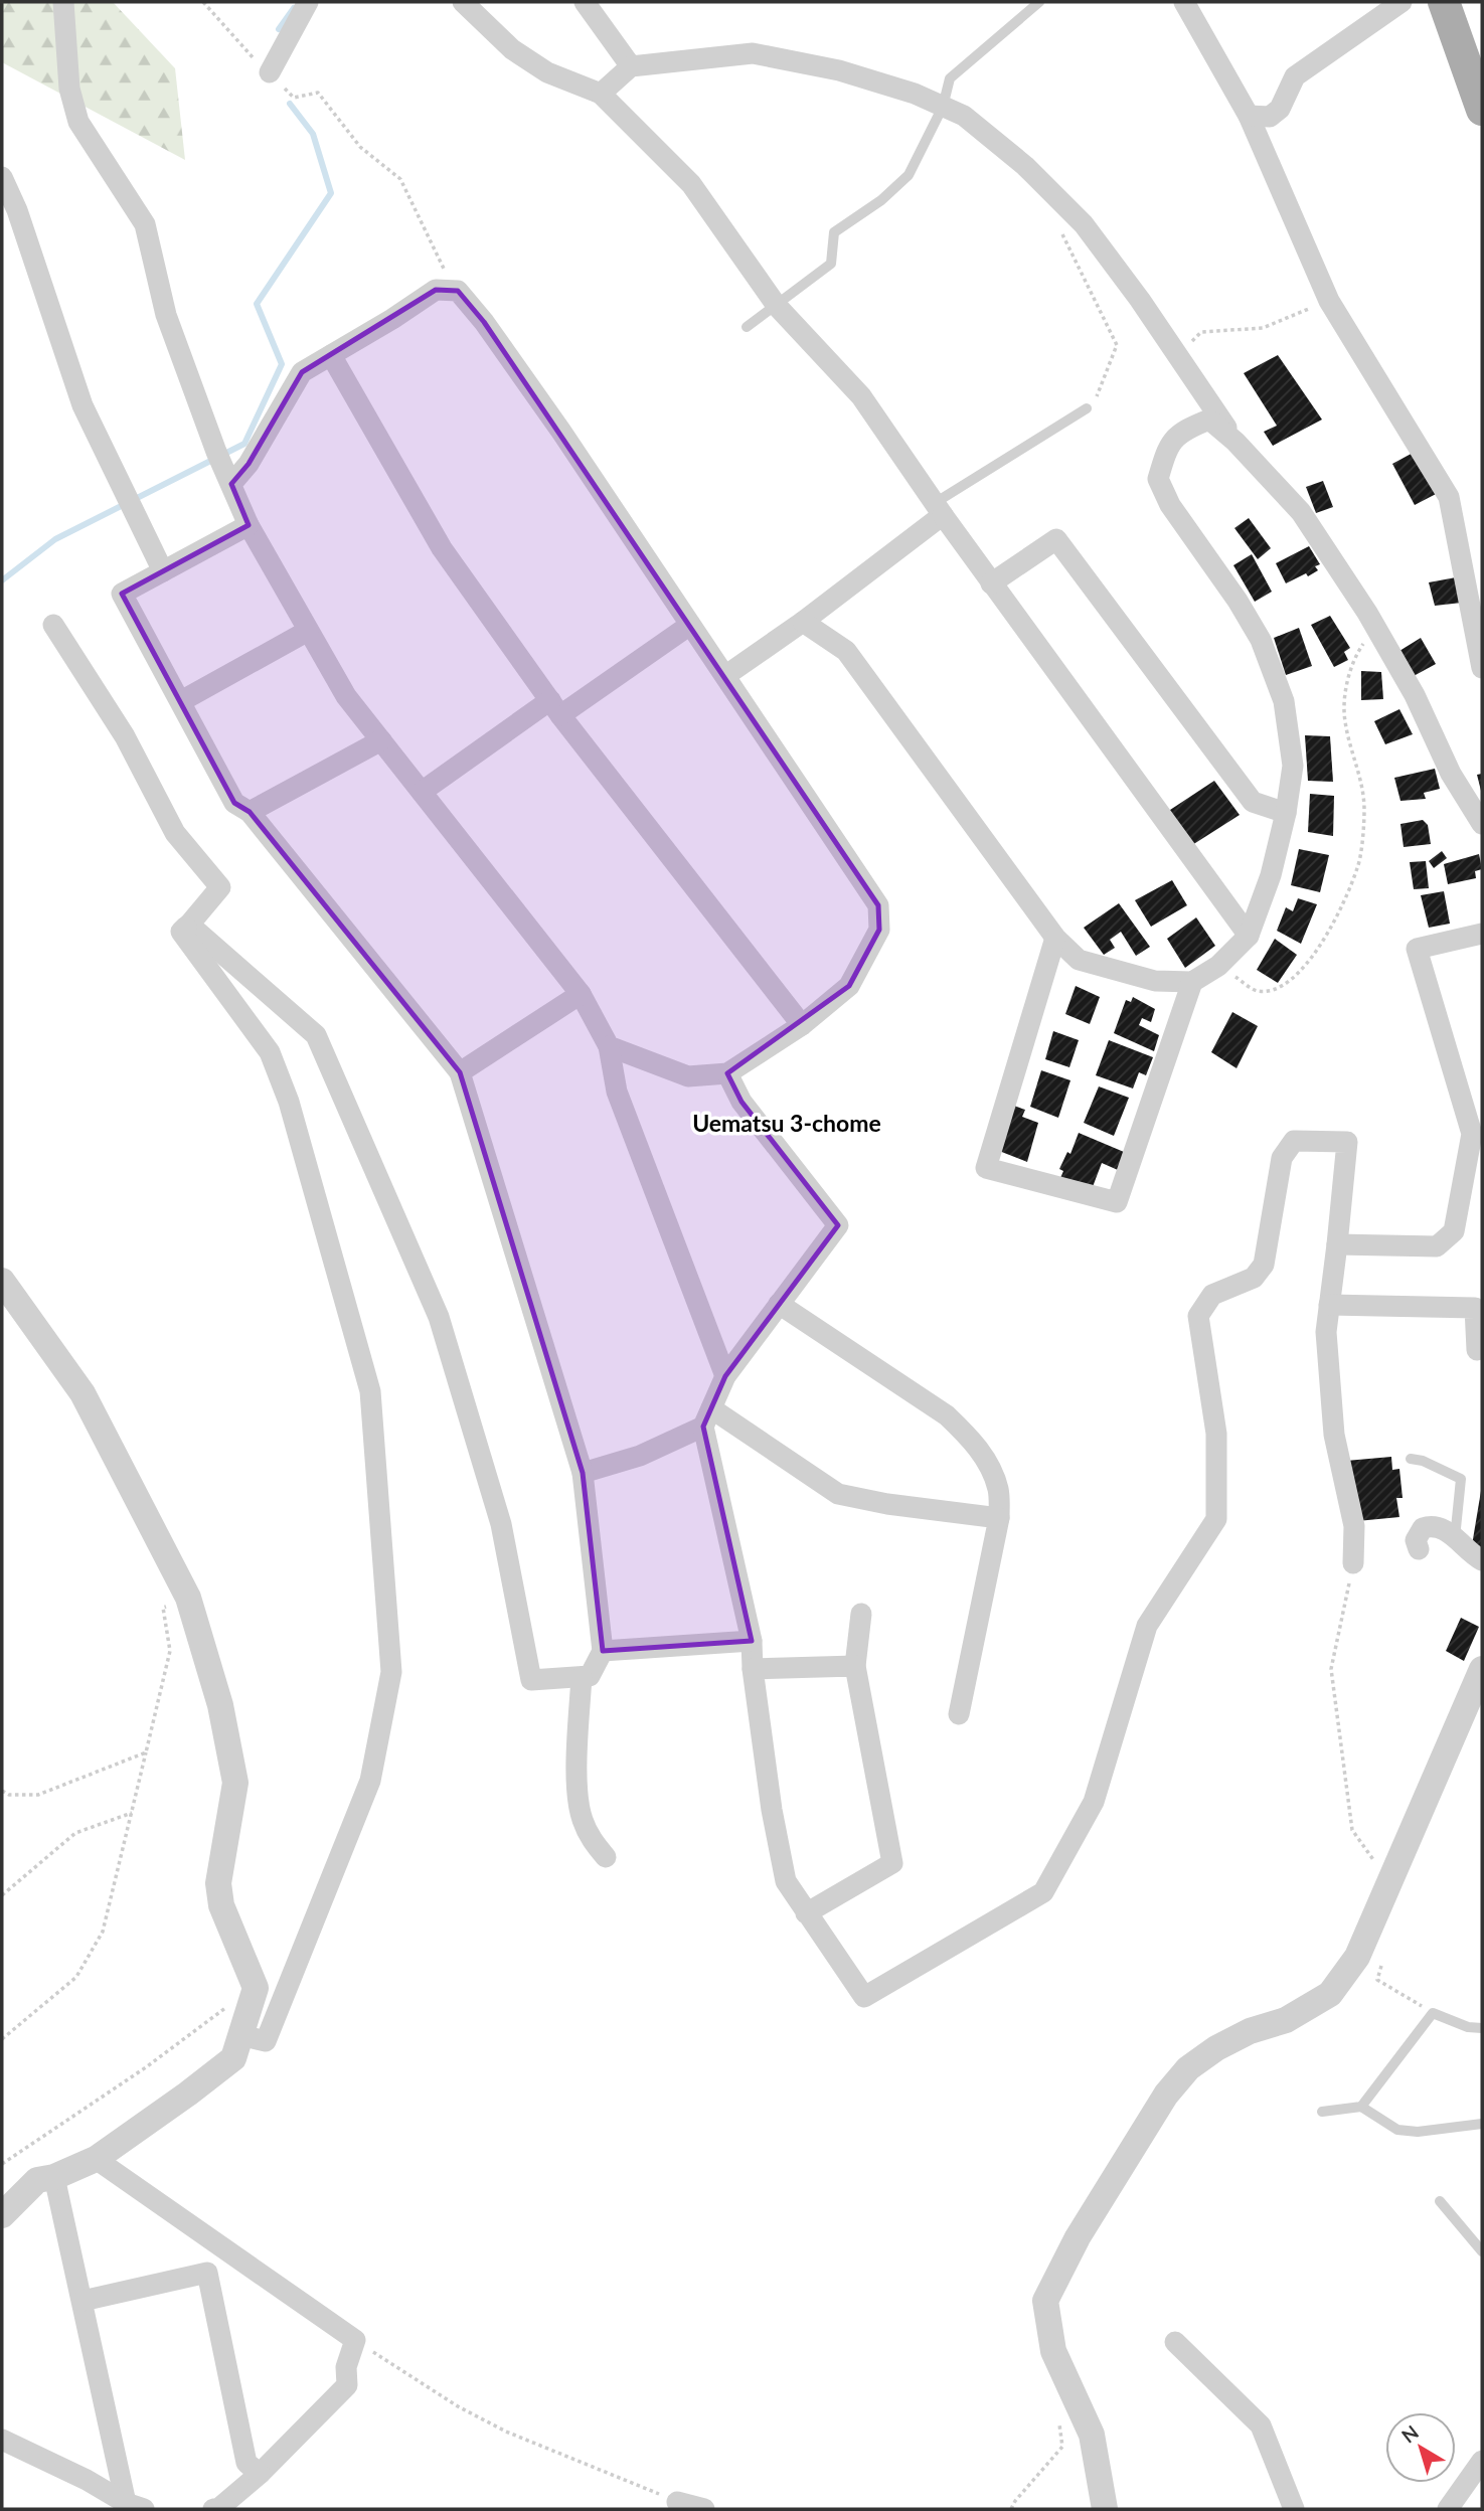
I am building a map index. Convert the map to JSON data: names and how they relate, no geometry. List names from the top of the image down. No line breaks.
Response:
{"districts":["Uematsu 3-chome"],"north":"top left"}
